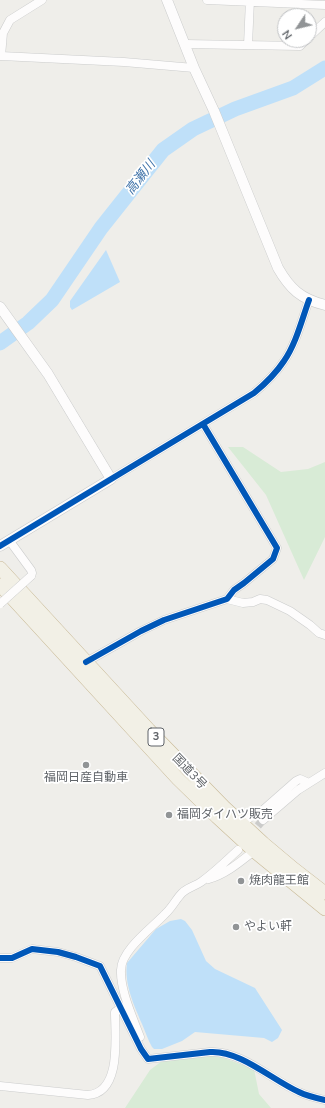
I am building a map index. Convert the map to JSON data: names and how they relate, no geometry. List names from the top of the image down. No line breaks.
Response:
{"streets":{"highway":["3","国道3号"]},"water":["高瀬川"],"places":["福岡日産自動車","福岡ダイハツ販売","焼肉龍王館","やよい軒"],"north":"bottom left"}
